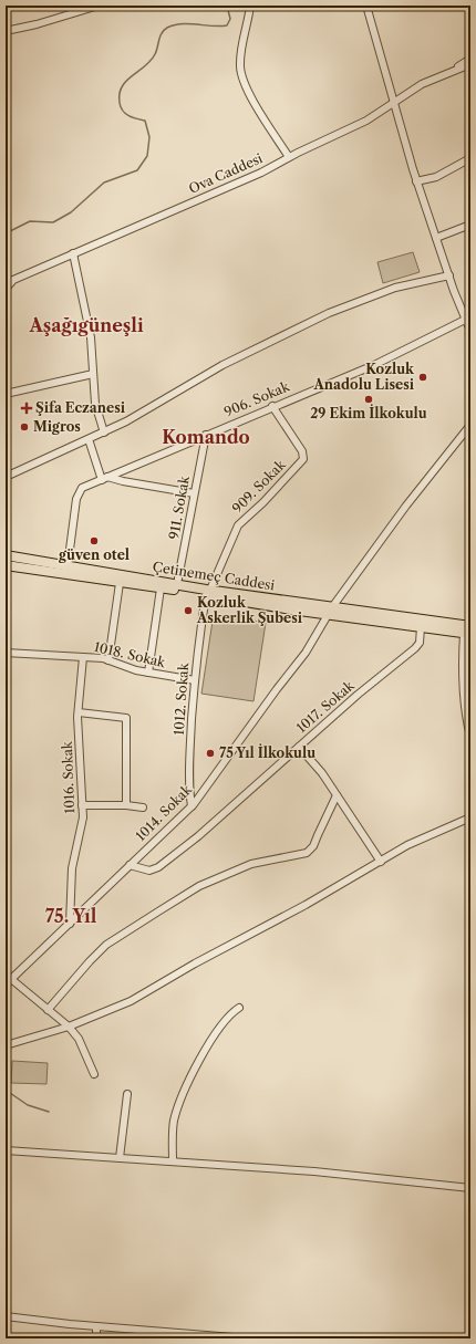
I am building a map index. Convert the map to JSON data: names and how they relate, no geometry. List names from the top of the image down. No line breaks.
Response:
{"streets":{"main road":["Çetinemeç Caddesi"],"street":["Ova Caddesi","906. Sokak","909. Sokak","911. Sokak","1018. Sokak","1012. Sokak","1017. Sokak","1016. Sokak","1014. Sokak"]},"crossings":[["906. Sokak","909. Sokak"],["906. Sokak","911. Sokak"],["906. Sokak","Çetinemeç Caddesi"],["909. Sokak","Çetinemeç Caddesi"],["909. Sokak","1012. Sokak"],["911. Sokak","Çetinemeç Caddesi"],["Çetinemeç Caddesi","1012. Sokak"],["Çetinemeç Caddesi","1017. Sokak"],["Çetinemeç Caddesi","1014. Sokak"],["1018. Sokak","1012. Sokak"],["1018. Sokak","1016. Sokak"],["1012. Sokak","1014. Sokak"],["1017. Sokak","1014. Sokak"],["1016. Sokak","1014. Sokak"]],"districts":["Aşağıgüneşli","Komando","75. Yıl"],"places":{"other":["Kozluk Anadolu Lisesi","29 Ekim İlkokulu","Migros","güven otel","Kozluk Askerlik Şubesi","75 Yıl İlkokulu"],"health":["Şifa Eczanesi"]}}
